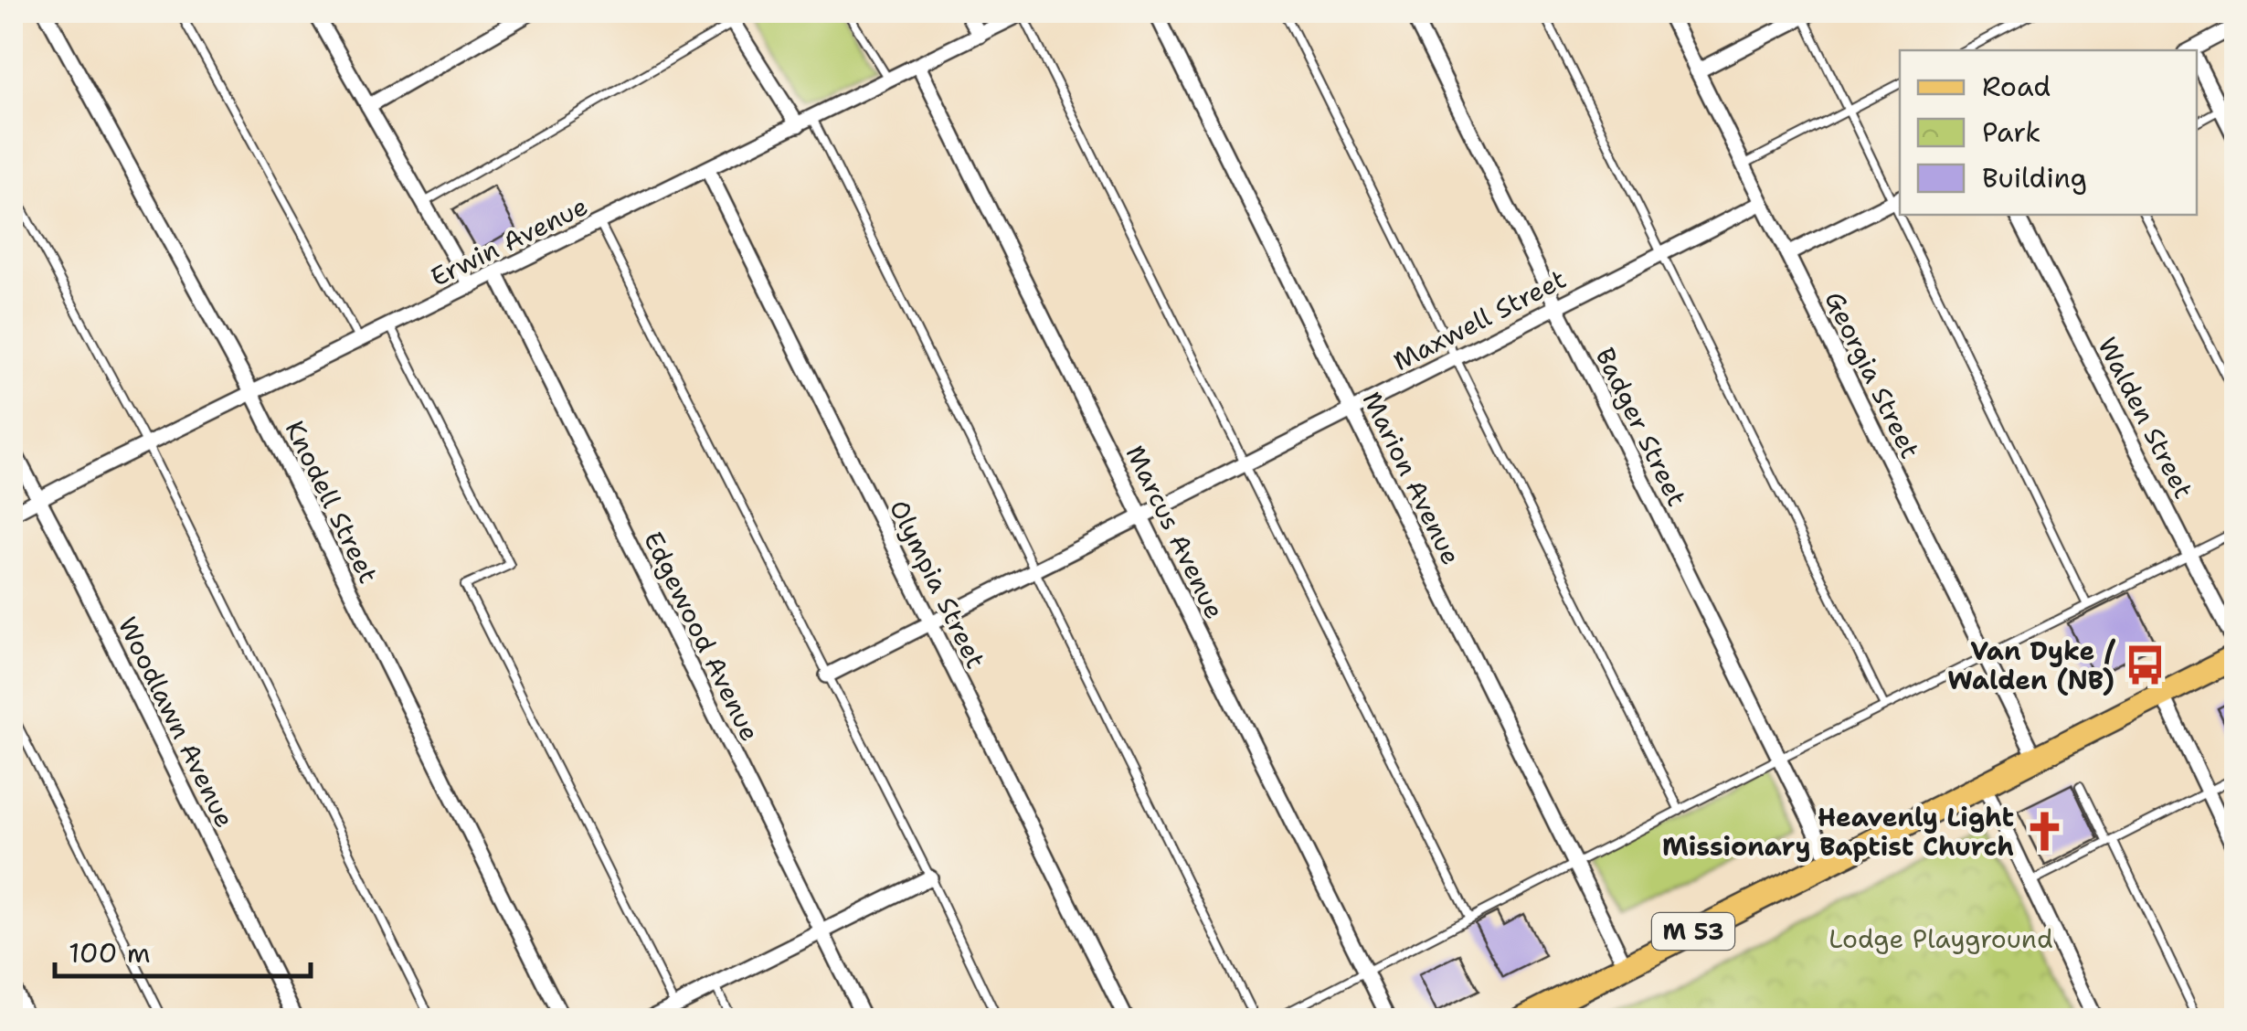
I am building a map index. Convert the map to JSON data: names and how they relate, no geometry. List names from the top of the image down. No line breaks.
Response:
{"streets":{"main road":["M 53"],"street":["Erwin Avenue","Maxwell Street","Georgia Street","Walden Street","Badger Street","Marion Avenue","Knodell Street","Marcus Avenue","Olympia Street","Edgewood Avenue","Woodlawn Avenue"]},"crossings":[["Erwin Avenue","Knodell Street"],["Erwin Avenue","Marcus Avenue"],["Erwin Avenue","Olympia Street"],["Erwin Avenue","Edgewood Avenue"],["Erwin Avenue","Woodlawn Avenue"],["Maxwell Street","Georgia Street"],["Maxwell Street","Badger Street"],["Maxwell Street","Marion Avenue"],["Maxwell Street","Marcus Avenue"],["Maxwell Street","Olympia Street"],["Georgia Street","M 53"],["Badger Street","M 53"],["Marion Avenue","M 53"]],"parks":["Lodge Playground"],"places":{"bus stop":["Van Dyke / Walden (NB)"],"church":["Heavenly Light Missionary Baptist Church"]},"legend":["Road","Park","Building"],"scale_bar":"100 m"}
